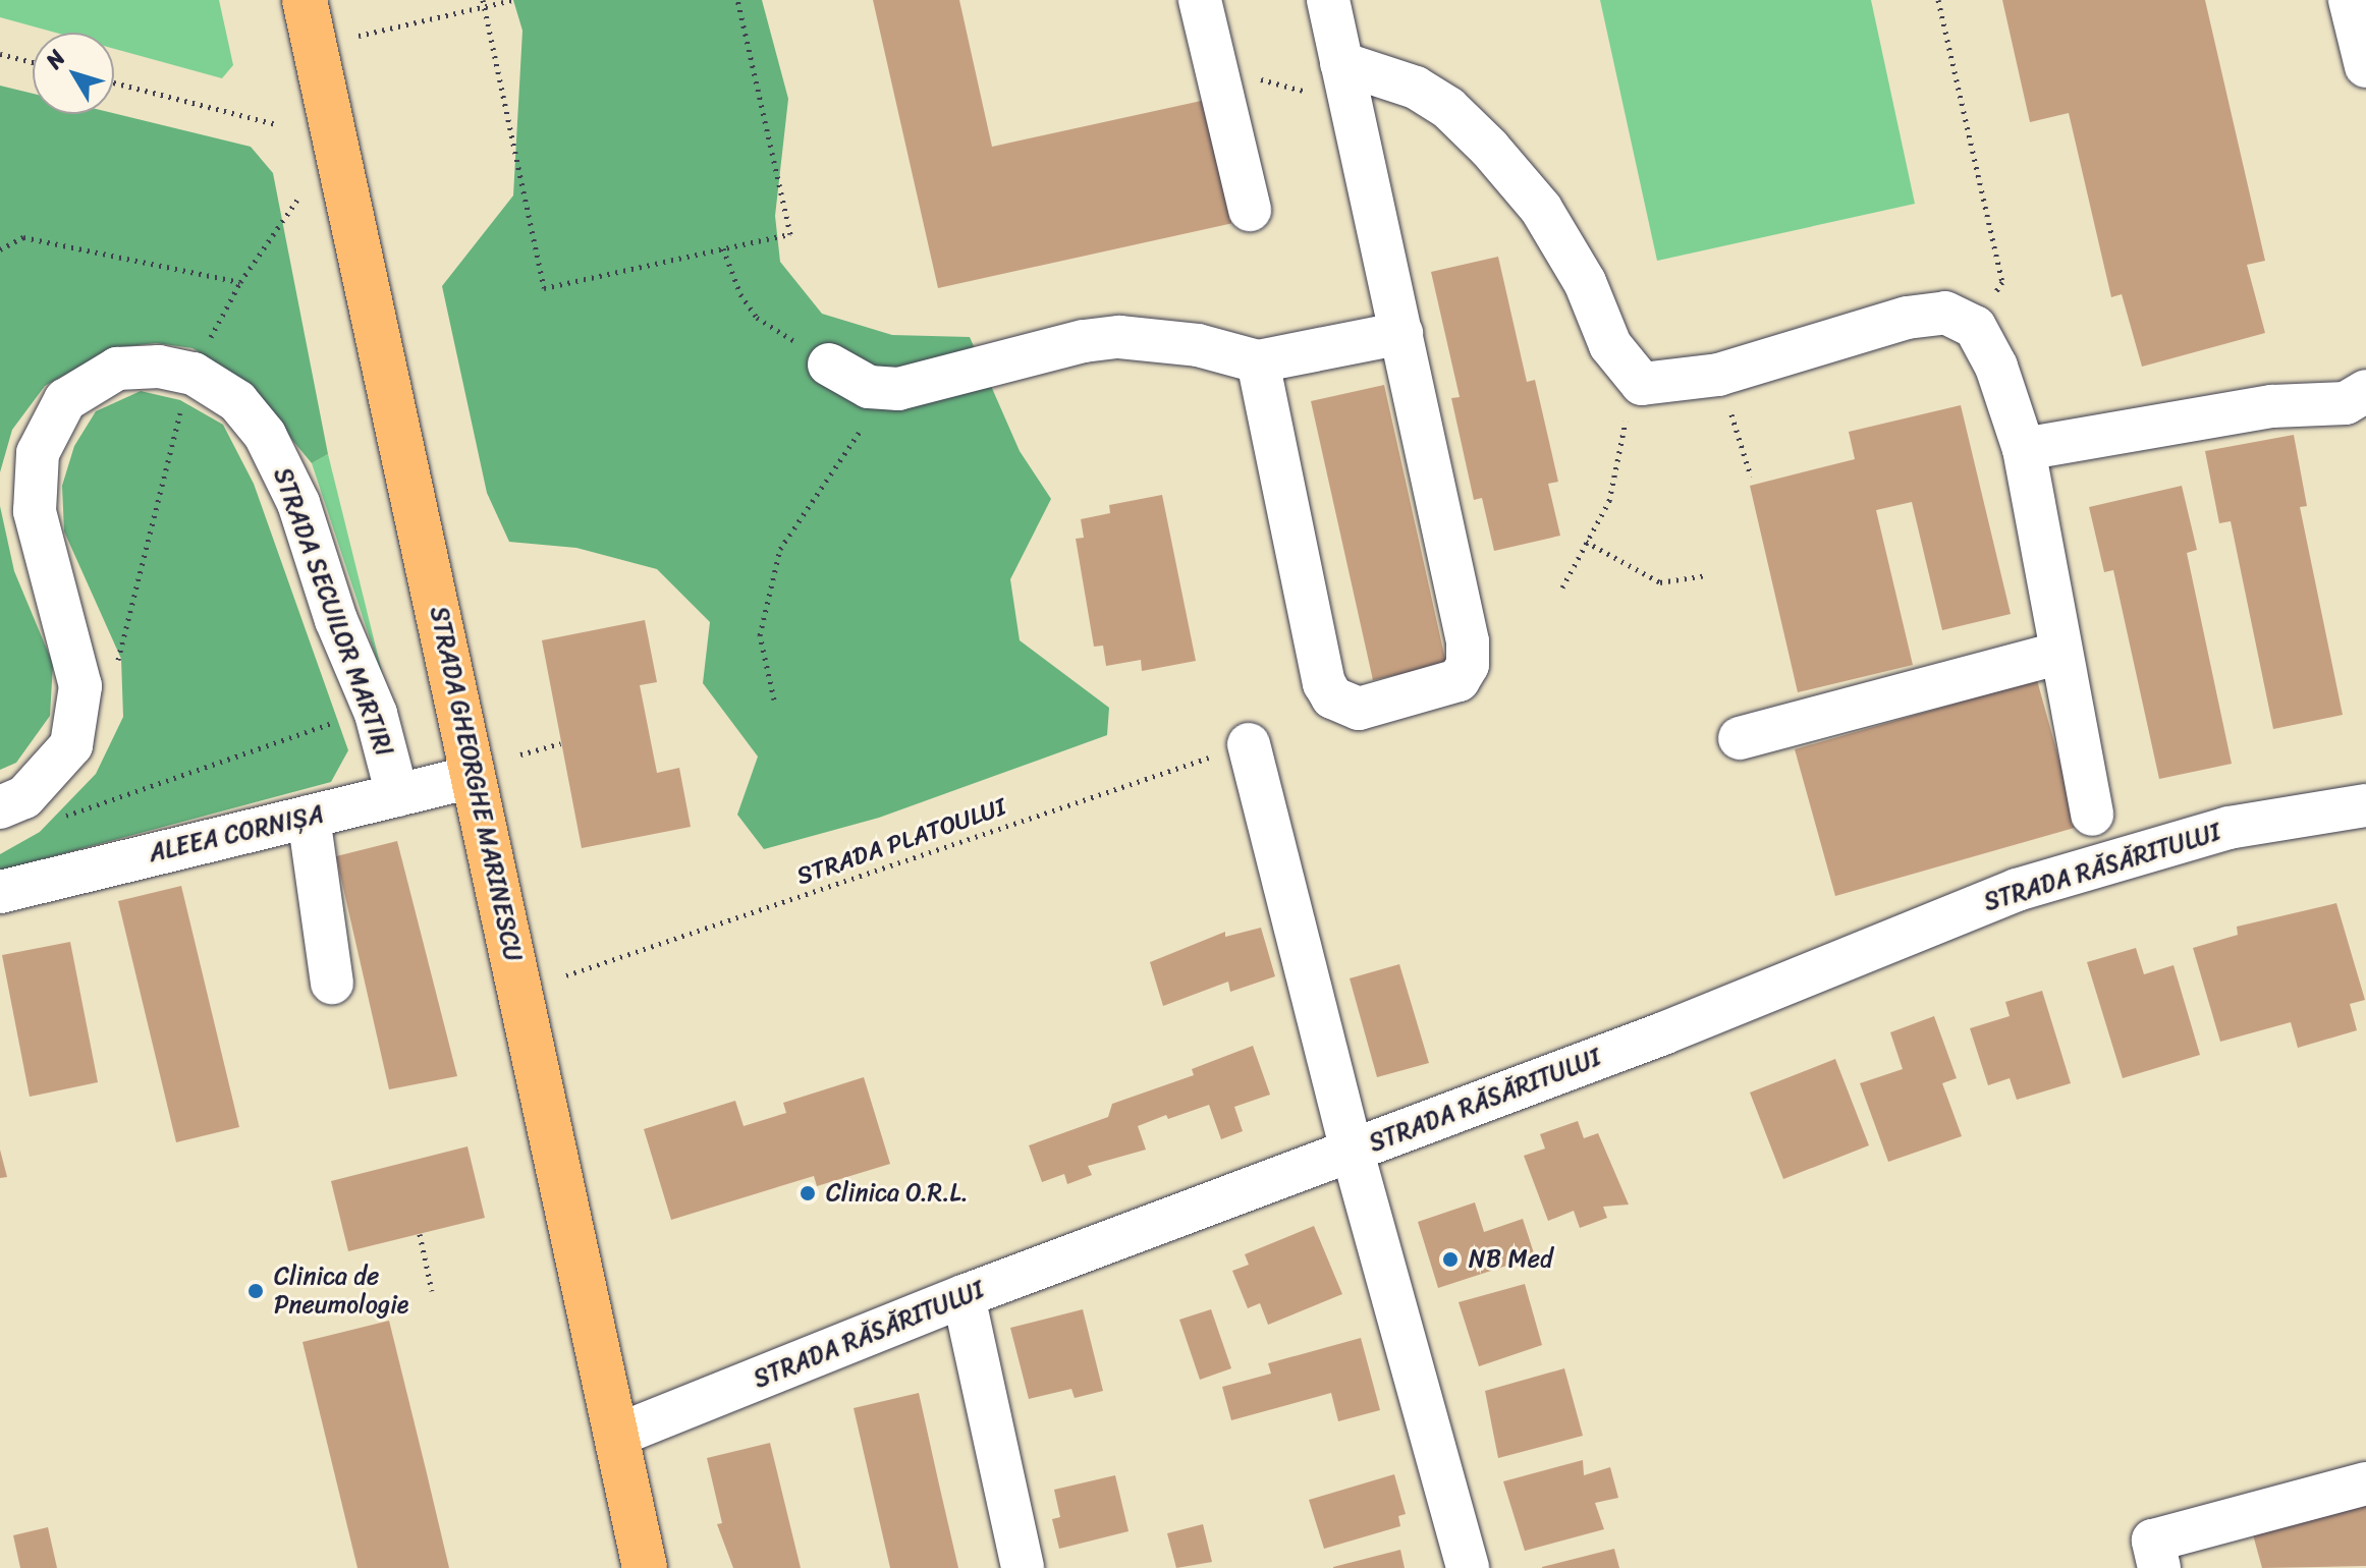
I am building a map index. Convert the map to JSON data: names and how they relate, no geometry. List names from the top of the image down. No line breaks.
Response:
{"streets":{"main road":["STRADA GHEORGHE MARINESCU"],"street":["STRADA SECUILOR MARTIRI","ALEEA CORNIȘA","STRADA RĂSĂRITULUI"],"path":["STRADA PLATOULUI"]},"crossings":[["STRADA SECUILOR MARTIRI","ALEEA CORNIȘA"],["STRADA GHEORGHE MARINESCU","ALEEA CORNIȘA"],["STRADA GHEORGHE MARINESCU","STRADA RĂSĂRITULUI"]],"places":["Clinica O.R.L.","NB Med","Clinica de Pneumologie"],"north":"top left"}
